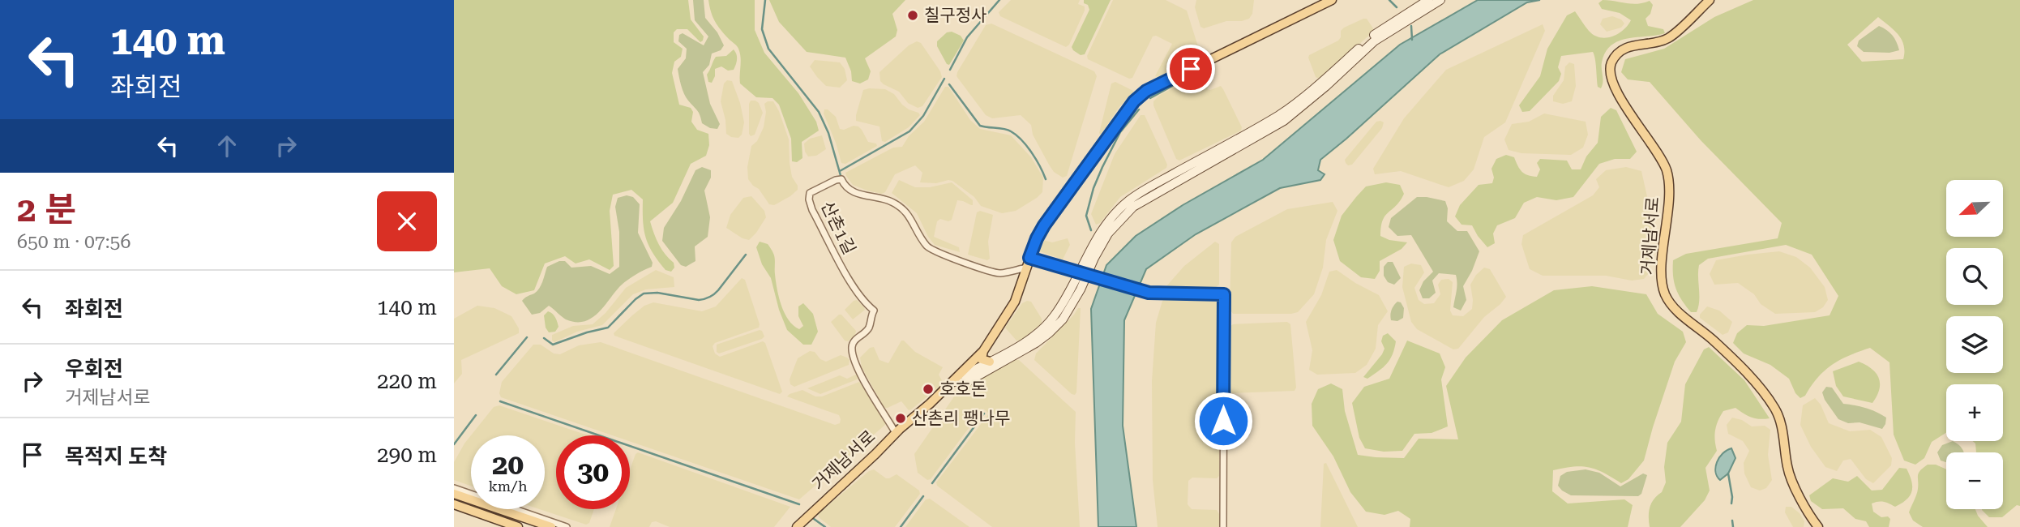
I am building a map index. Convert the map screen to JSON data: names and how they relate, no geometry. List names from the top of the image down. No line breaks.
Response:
{"streets":{"main road":["거제남서로"],"street":["산촌1길"]},"crossings":[["산촌1길","거제남서로"]],"places":["칠구정사","호호돈","산촌리 팽나무"],"north":"bottom left","page":{"turn":["140 m","좌회전"],"heading":["2 분","650 m · 07:56"],"map_buttons":["+","−"],"list":[{"name":"좌회전","value":"140 m"},{"name":"우회전","note":"거제남서로","value":"220 m"},{"name":"목적지 도착","value":"290 m"}],"speed":"20 km/h","limit":"30"}}
